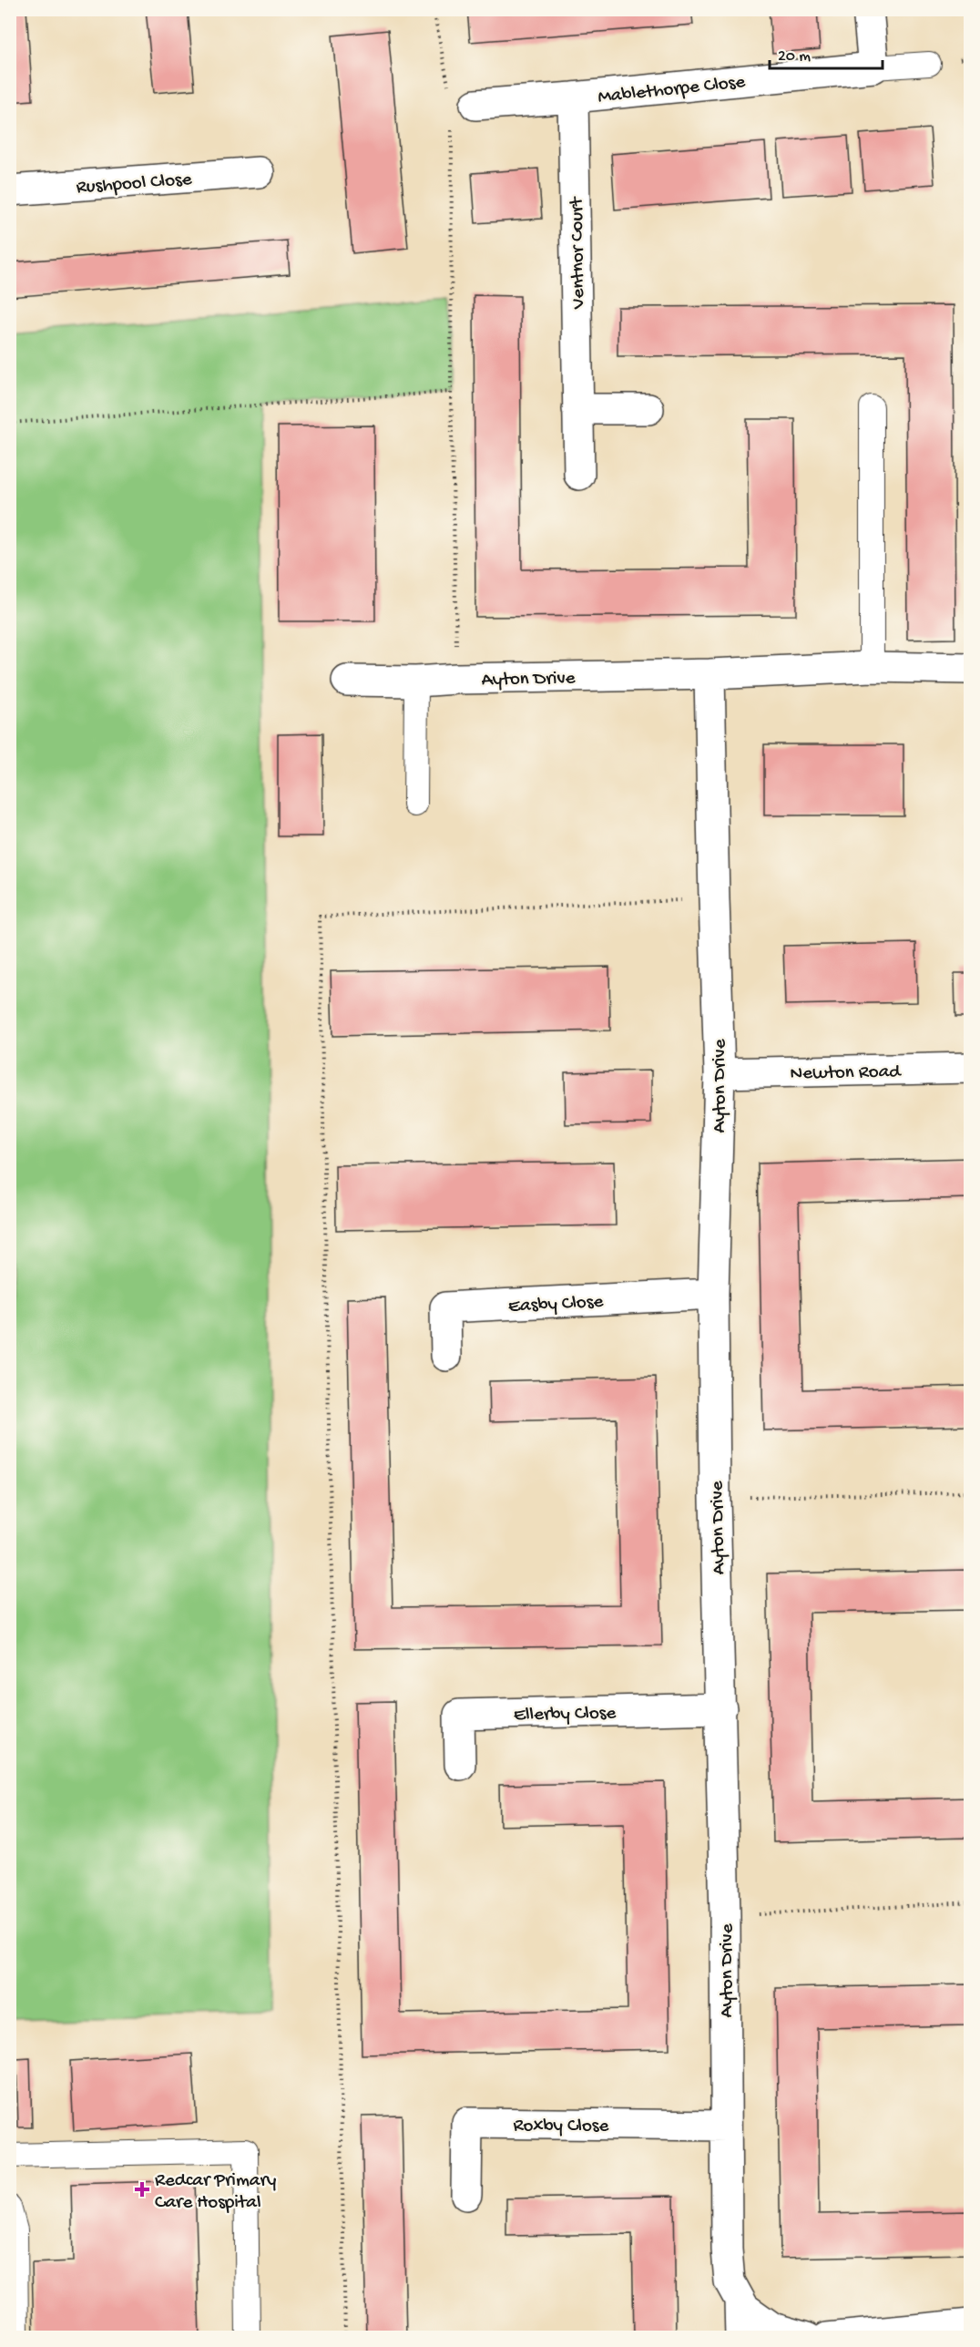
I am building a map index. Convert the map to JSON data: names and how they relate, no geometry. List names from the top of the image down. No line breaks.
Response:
{"streets":{"street":["Mablethorpe Close","Rushpool Close","Ventnor Court","Ayton Drive","Newton Road","Easby Close","Ellerby Close","Roxby Close"]},"crossings":[["Mablethorpe Close","Ventnor Court"],["Ayton Drive","Newton Road"],["Ayton Drive","Easby Close"],["Ayton Drive","Ellerby Close"],["Ayton Drive","Roxby Close"]],"places":{"health":["Redcar Primary Care Hospital"]},"scale_bar":"20 m"}
